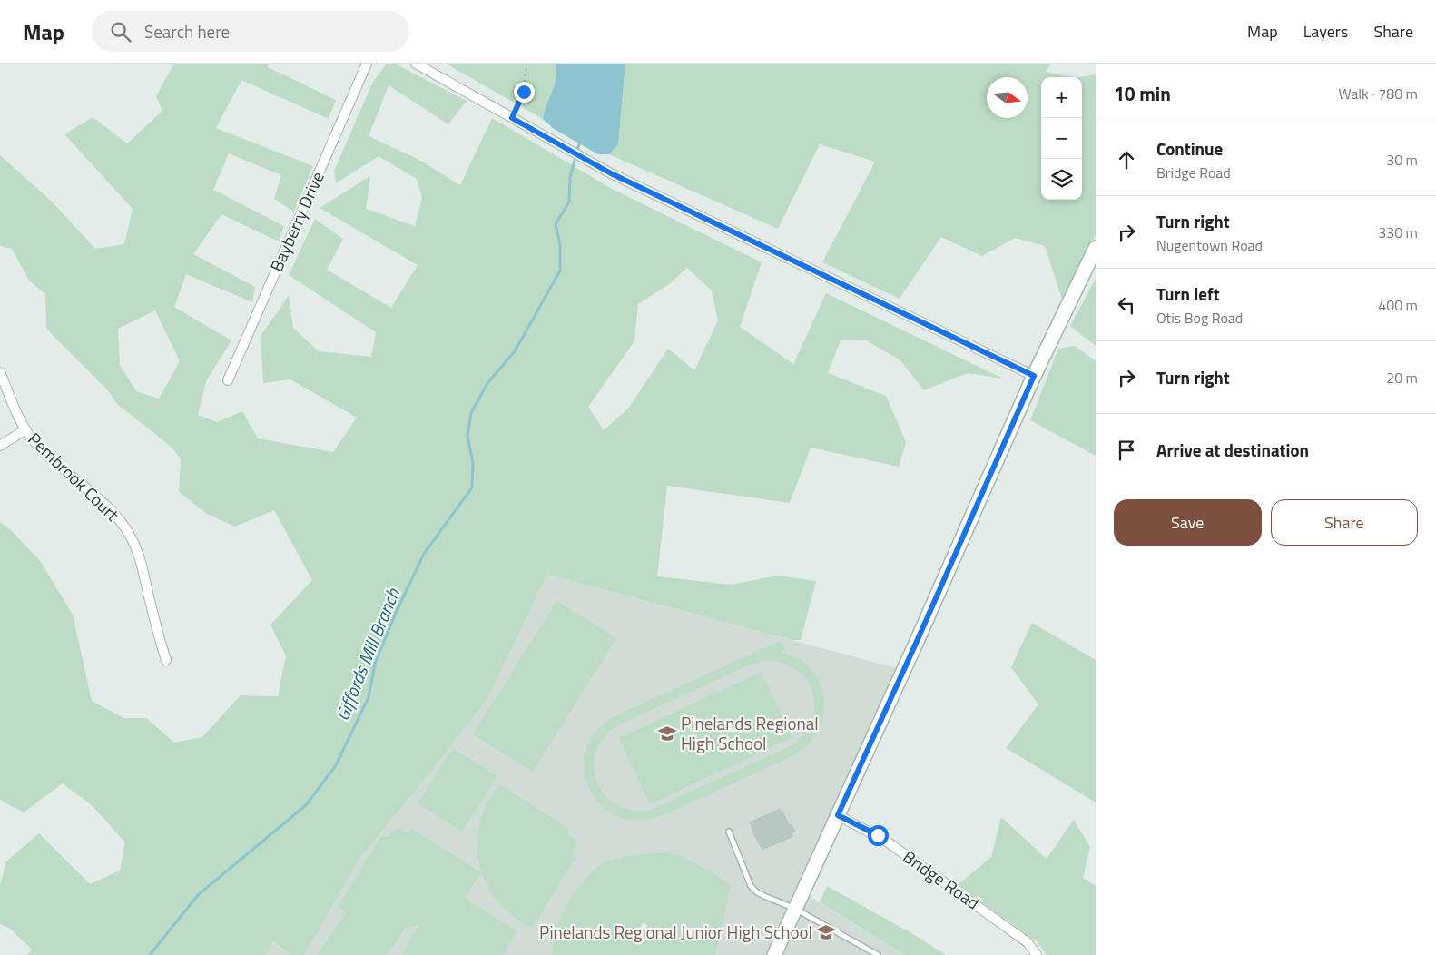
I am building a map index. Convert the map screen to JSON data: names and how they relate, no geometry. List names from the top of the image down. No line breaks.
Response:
{"streets":{"street":["Bayberry Drive","Pembrook Court","Bridge Road"]},"water":["Giffords Mill Branch"],"places":{"school or university":["Pinelands Regional High School","Pinelands Regional Junior High School"]},"north":"right","page":{"header":"Map","search":"Search here","nav":["Map","Layers","Share"],"heading":["10 min","Walk · 780 m"],"map_buttons":["+","−"],"list":[["Continue","Bridge Road","30 m"],["Turn right","Nugentown Road","330 m"],["Turn left","Otis Bog Road","400 m"],["Turn right","20 m"],"Arrive at destination"],"buttons":["Save","Share"]}}
